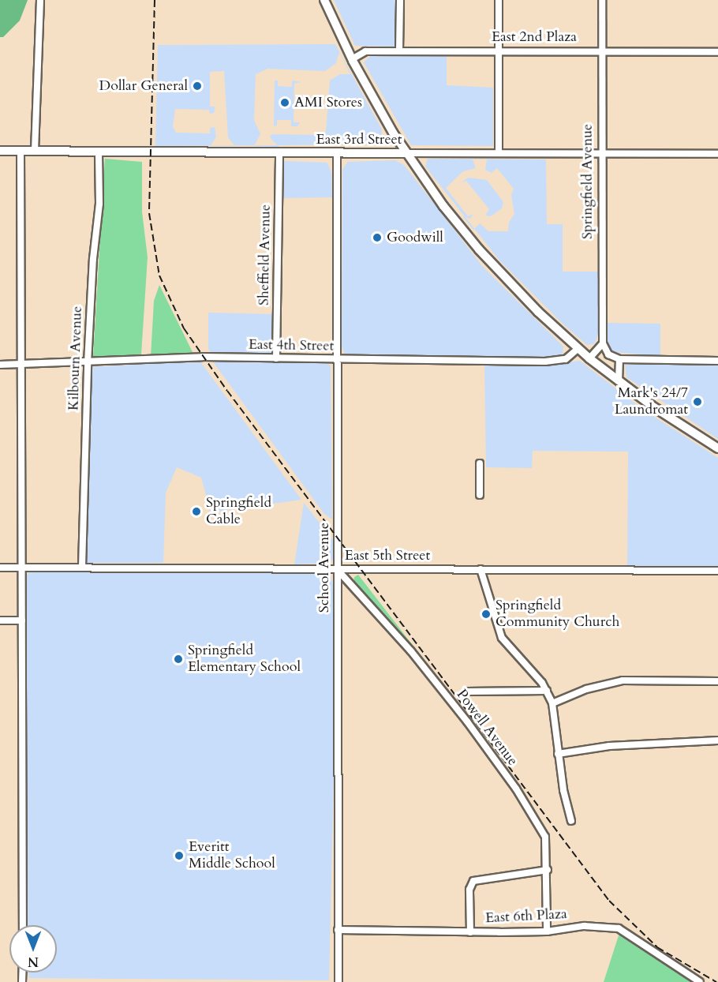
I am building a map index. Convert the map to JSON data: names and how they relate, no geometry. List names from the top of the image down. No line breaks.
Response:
{"streets":{"main road":["East 3rd Street"],"street":["East 2nd Plaza","Springfield Avenue","Sheffield Avenue","East 4th Street","Kilbourn Avenue","East 5th Street","School Avenue","Powell Avenue","East 6th Plaza"]},"crossings":[["East 2nd Plaza","Springfield Avenue"],["East 3rd Street","Springfield Avenue"],["East 3rd Street","Sheffield Avenue"],["East 3rd Street","Kilbourn Avenue"],["East 3rd Street","School Avenue"],["Sheffield Avenue","East 4th Street"],["East 4th Street","Kilbourn Avenue"],["East 4th Street","School Avenue"],["Kilbourn Avenue","East 5th Street"],["East 5th Street","School Avenue"],["East 5th Street","Powell Avenue"],["School Avenue","Powell Avenue"],["School Avenue","East 6th Plaza"],["Powell Avenue","East 6th Plaza"]],"places":["Dollar General","AMI Stores","Goodwill","Mark's 24/7 Laundromat","Springfield Cable","Springfield Community Church","Springfield Elementary School","Everitt Middle School"],"north":"bottom"}
